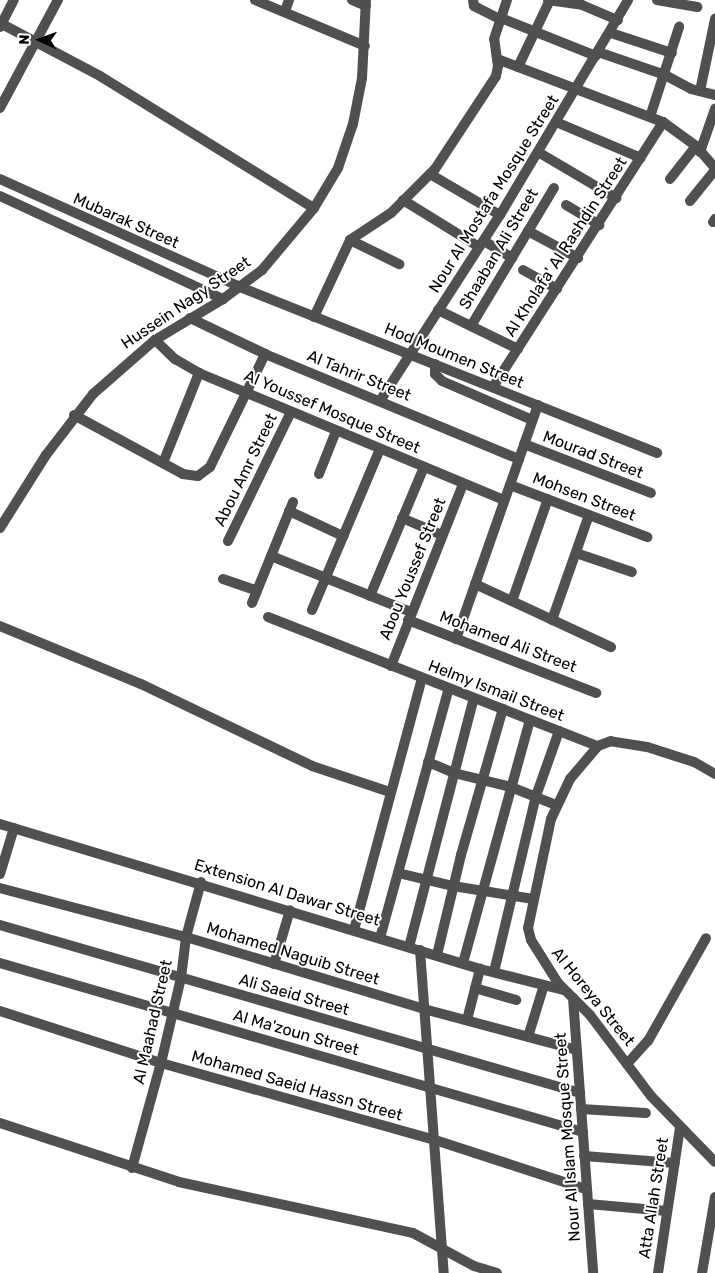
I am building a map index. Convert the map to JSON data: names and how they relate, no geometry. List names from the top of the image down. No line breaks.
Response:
{"streets":{"street":["Nour Al Mostafa Mosque Street","Mubarak Street","Al Kholafa' Al Rashdin Street","Shaaban Ali Street","Hussein Nagy Street","Hod Moumen Street","Al Tahrir Street","Al Youssef Mosque Street","Mourad Street","Abou Amr Street","Mohsen Street","Abou Youssef Street","Mohamed Ali Street","Helmy Ismail Street","Extension Al Dawar Street","Mohamed Naguib Street","Ali Saeid Street","Al Horeya Street","Al Maahad Street","Al Ma'zoun Street","Mohamed Saeid Hassn Street","Nour Al Islam Mosque Street","Atta Allah Street"]},"crossings":[["Nour Al Mostafa Mosque Street","Hod Moumen Street"],["Nour Al Mostafa Mosque Street","Al Tahrir Street"],["Mubarak Street","Hussein Nagy Street"],["Mubarak Street","Hod Moumen Street"],["Al Kholafa' Al Rashdin Street","Hod Moumen Street"],["Hussein Nagy Street","Hod Moumen Street"],["Hussein Nagy Street","Al Tahrir Street"],["Hussein Nagy Street","Al Youssef Mosque Street"],["Al Youssef Mosque Street","Abou Amr Street"],["Al Youssef Mosque Street","Abou Youssef Street"],["Abou Youssef Street","Mohamed Ali Street"],["Abou Youssef Street","Helmy Ismail Street"],["Helmy Ismail Street","Al Horeya Street"],["Extension Al Dawar Street","Al Horeya Street"],["Extension Al Dawar Street","Al Maahad Street"],["Mohamed Naguib Street","Al Maahad Street"],["Mohamed Naguib Street","Nour Al Islam Mosque Street"],["Ali Saeid Street","Al Maahad Street"],["Ali Saeid Street","Nour Al Islam Mosque Street"],["Al Horeya Street","Nour Al Islam Mosque Street"],["Al Horeya Street","Atta Allah Street"],["Al Maahad Street","Al Ma'zoun Street"],["Al Maahad Street","Mohamed Saeid Hassn Street"],["Al Ma'zoun Street","Nour Al Islam Mosque Street"],["Mohamed Saeid Hassn Street","Nour Al Islam Mosque Street"]],"north":"left"}
